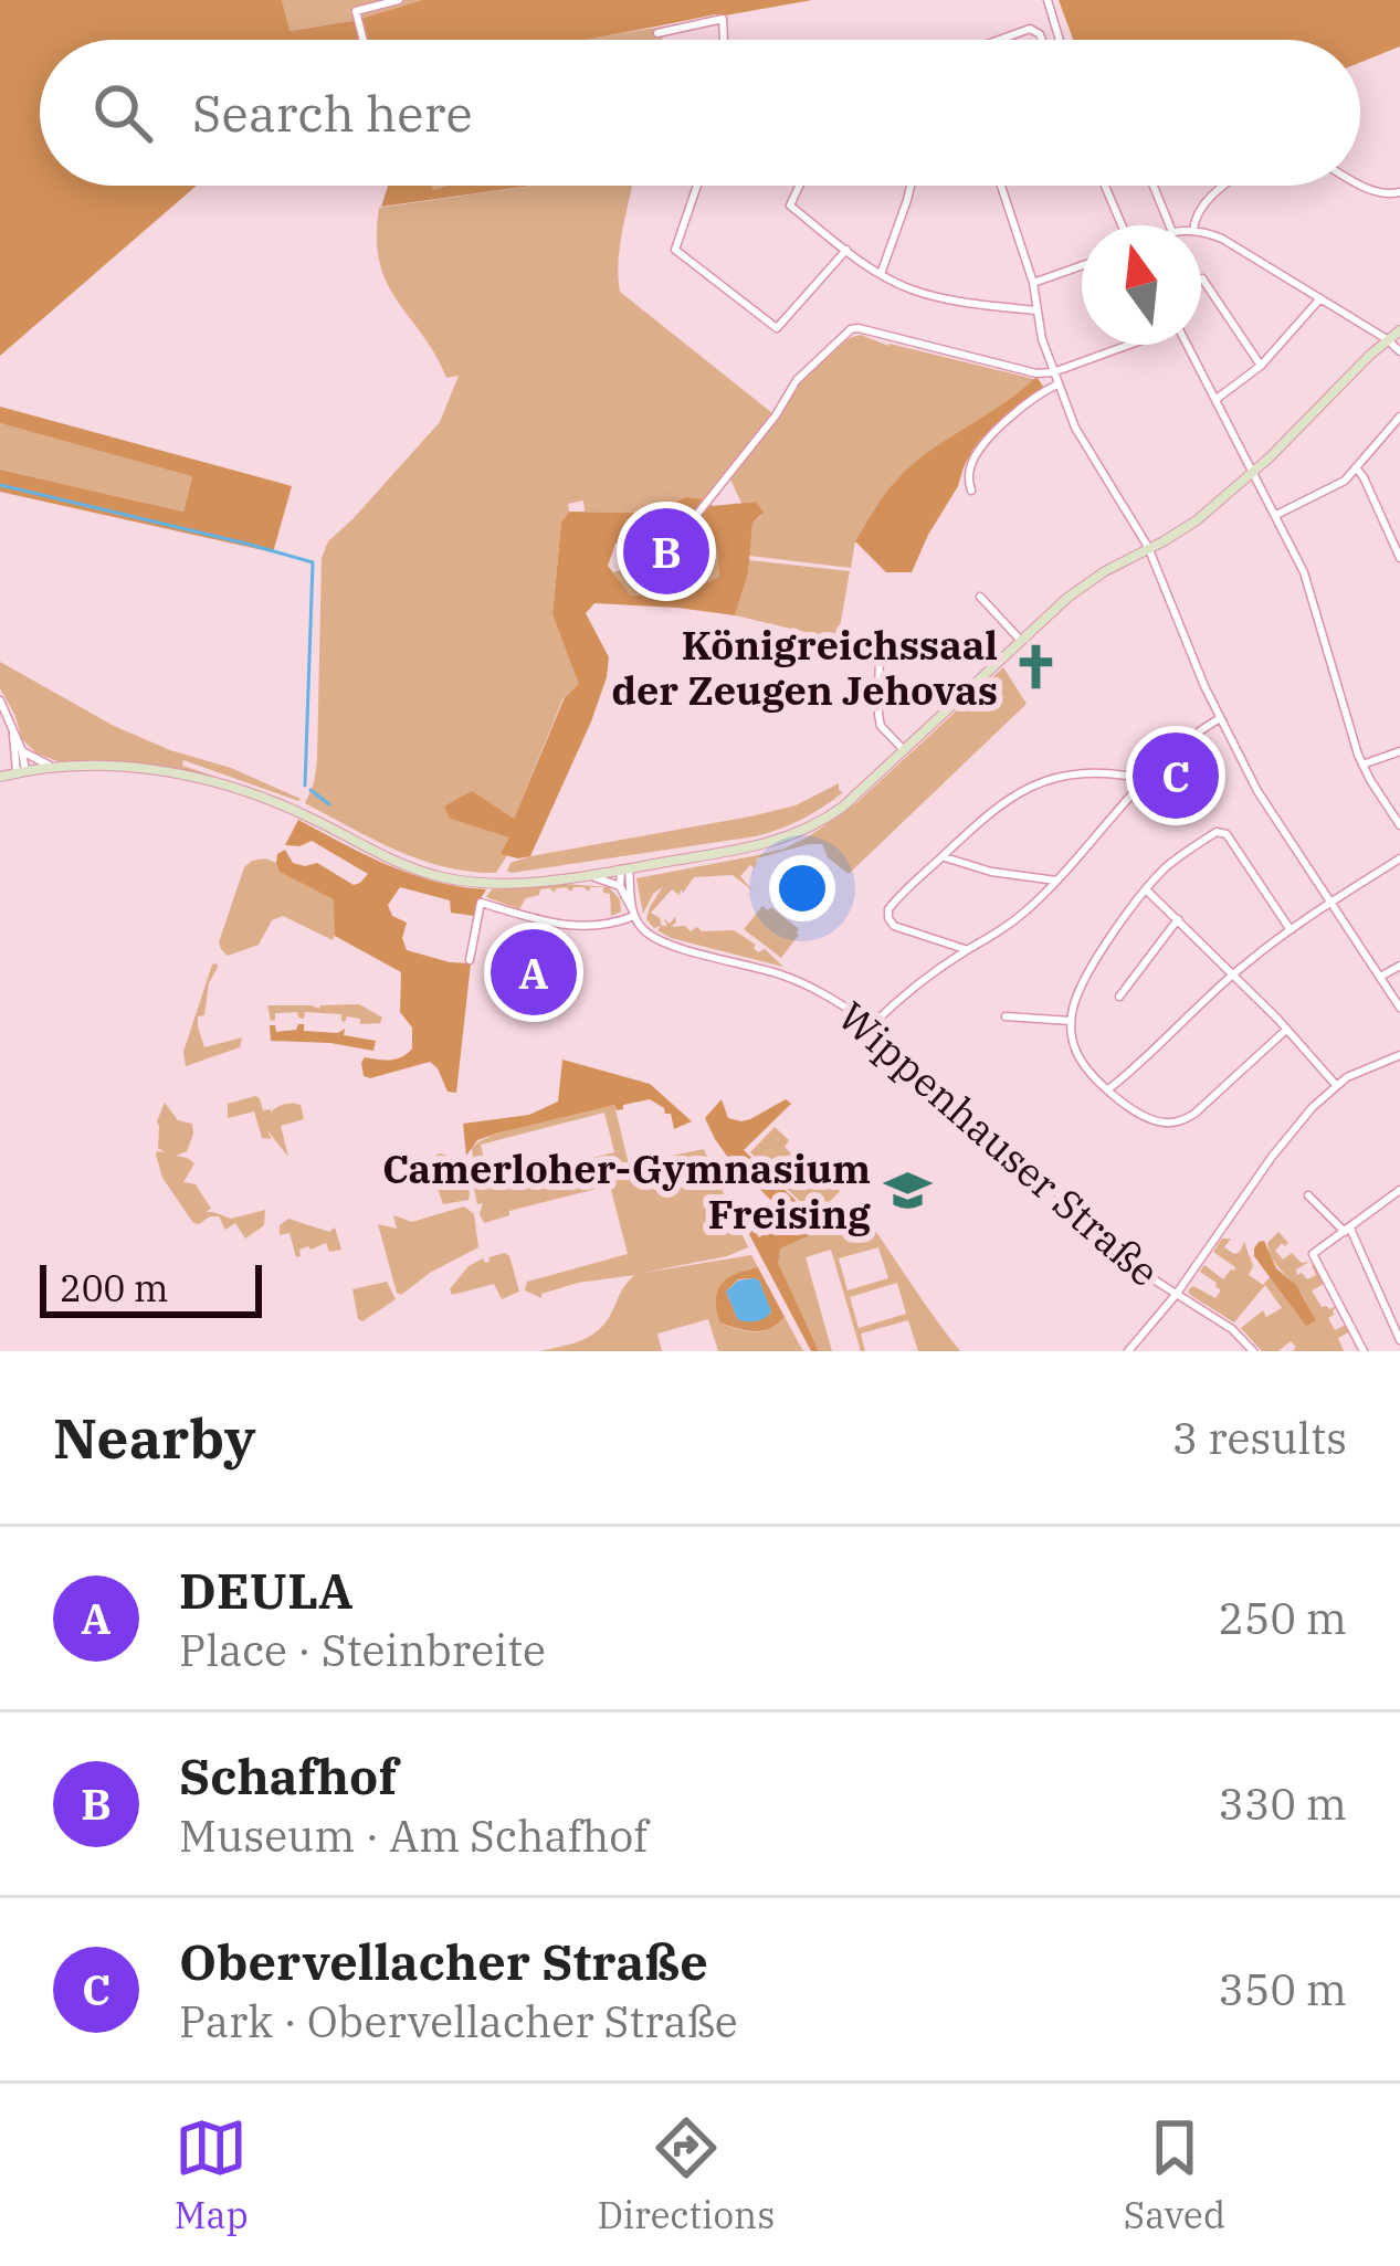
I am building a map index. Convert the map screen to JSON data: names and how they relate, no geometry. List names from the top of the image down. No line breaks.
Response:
{"streets":{"street":["Wippenhauser Straße"]},"places":{"church":["Königreichssaal der Zeugen Jehovas"],"school or university":["Camerloher-Gymnasium Freising"]},"scale_bar":"200 m","north":"top","page":{"search":"Search here","pins":["B","C","A"],"scale":"200 m","heading":["Nearby","3 results"],"list":[{"mark":"A","name":"DEULA","note":"Place · Steinbreite","value":"250 m"},{"mark":"B","name":"Schafhof","note":"Museum · Am Schafhof","value":"330 m"},{"mark":"C","name":"Obervellacher Straße","note":"Park · Obervellacher Straße","value":"350 m"}],"nav":["Map","Directions","Saved"]}}
